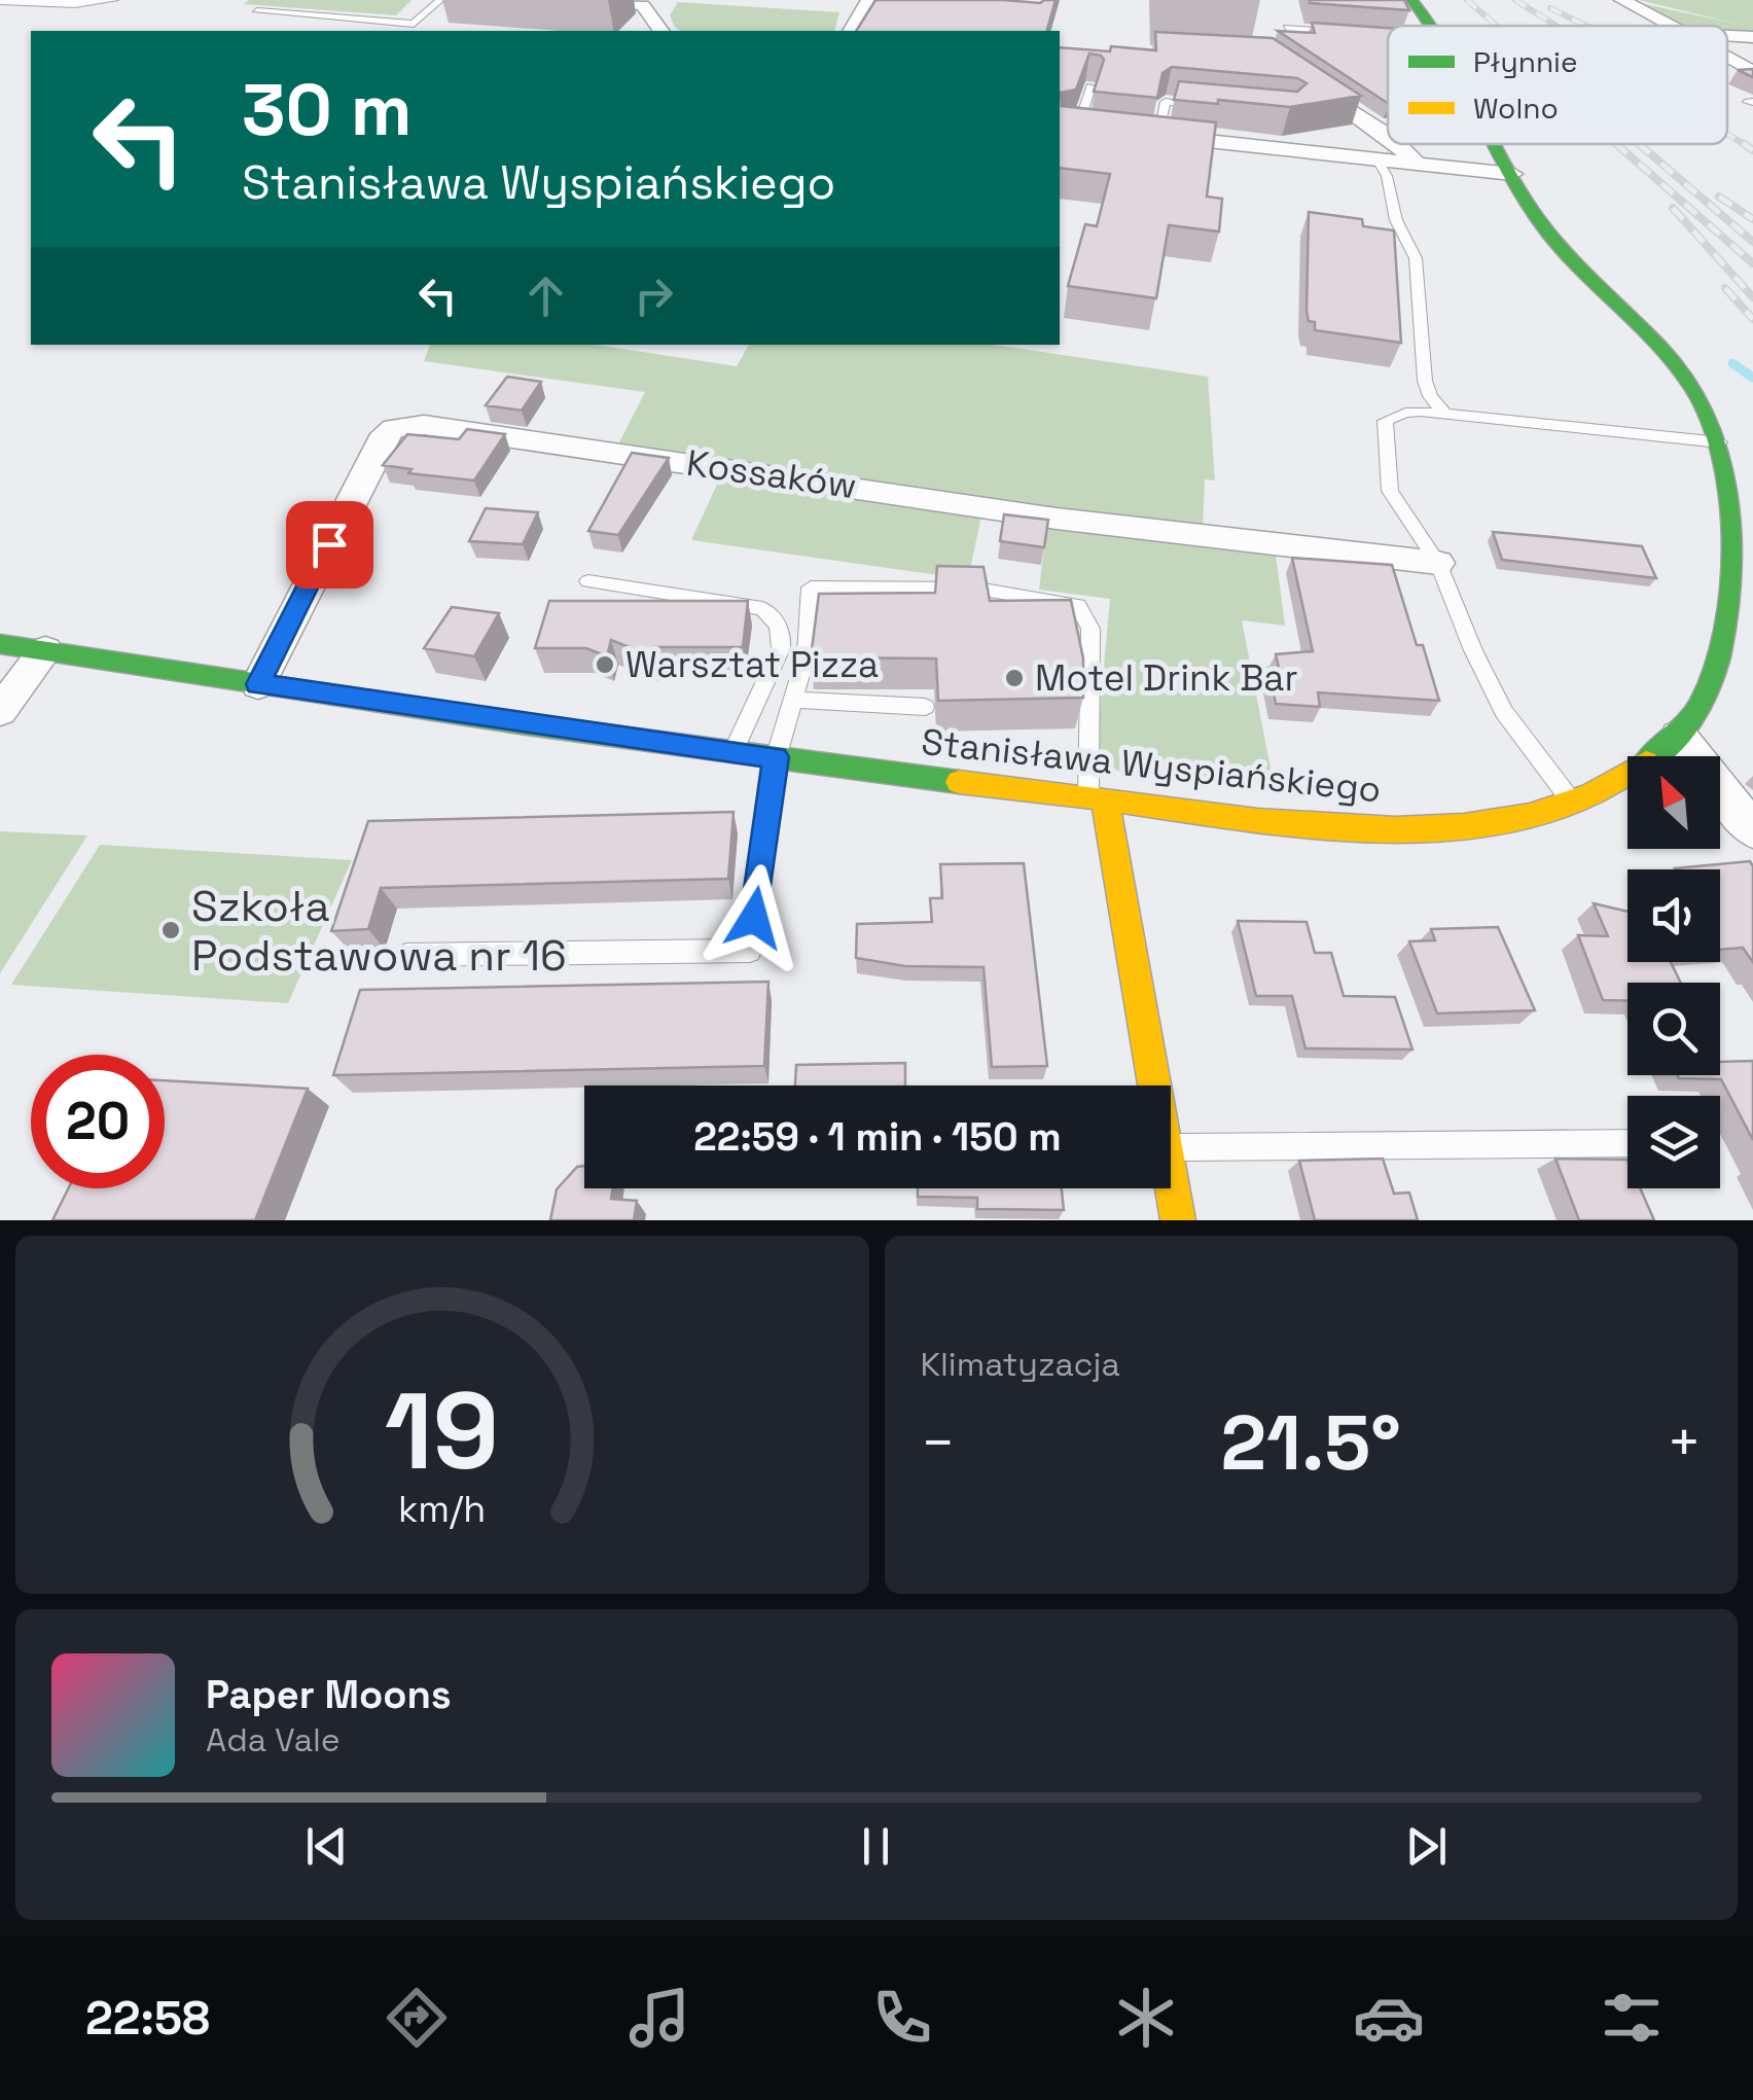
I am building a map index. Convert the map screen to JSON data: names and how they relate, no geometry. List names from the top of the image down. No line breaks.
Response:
{"streets":{"street":["Kossaków","Stanisława Wyspiańskiego"]},"crossings":[["Kossaków","Stanisława Wyspiańskiego"]],"places":["Warsztat Pizza","Motel Drink Bar","Szkoła Podstawowa nr 16"],"legend":["Płynnie","Wolno"],"north":"top left","page":{"turn":["30 m","Stanisława Wyspiańskiego"],"limit":"20","trip":"22:59 · 1 min · 150 m","tile":"Klimatyzacja","heat":["−","21.5°","+"],"song":["Paper Moons","Ada Vale"],"tabs":"22:58","gauge":["19","km/h"]}}
